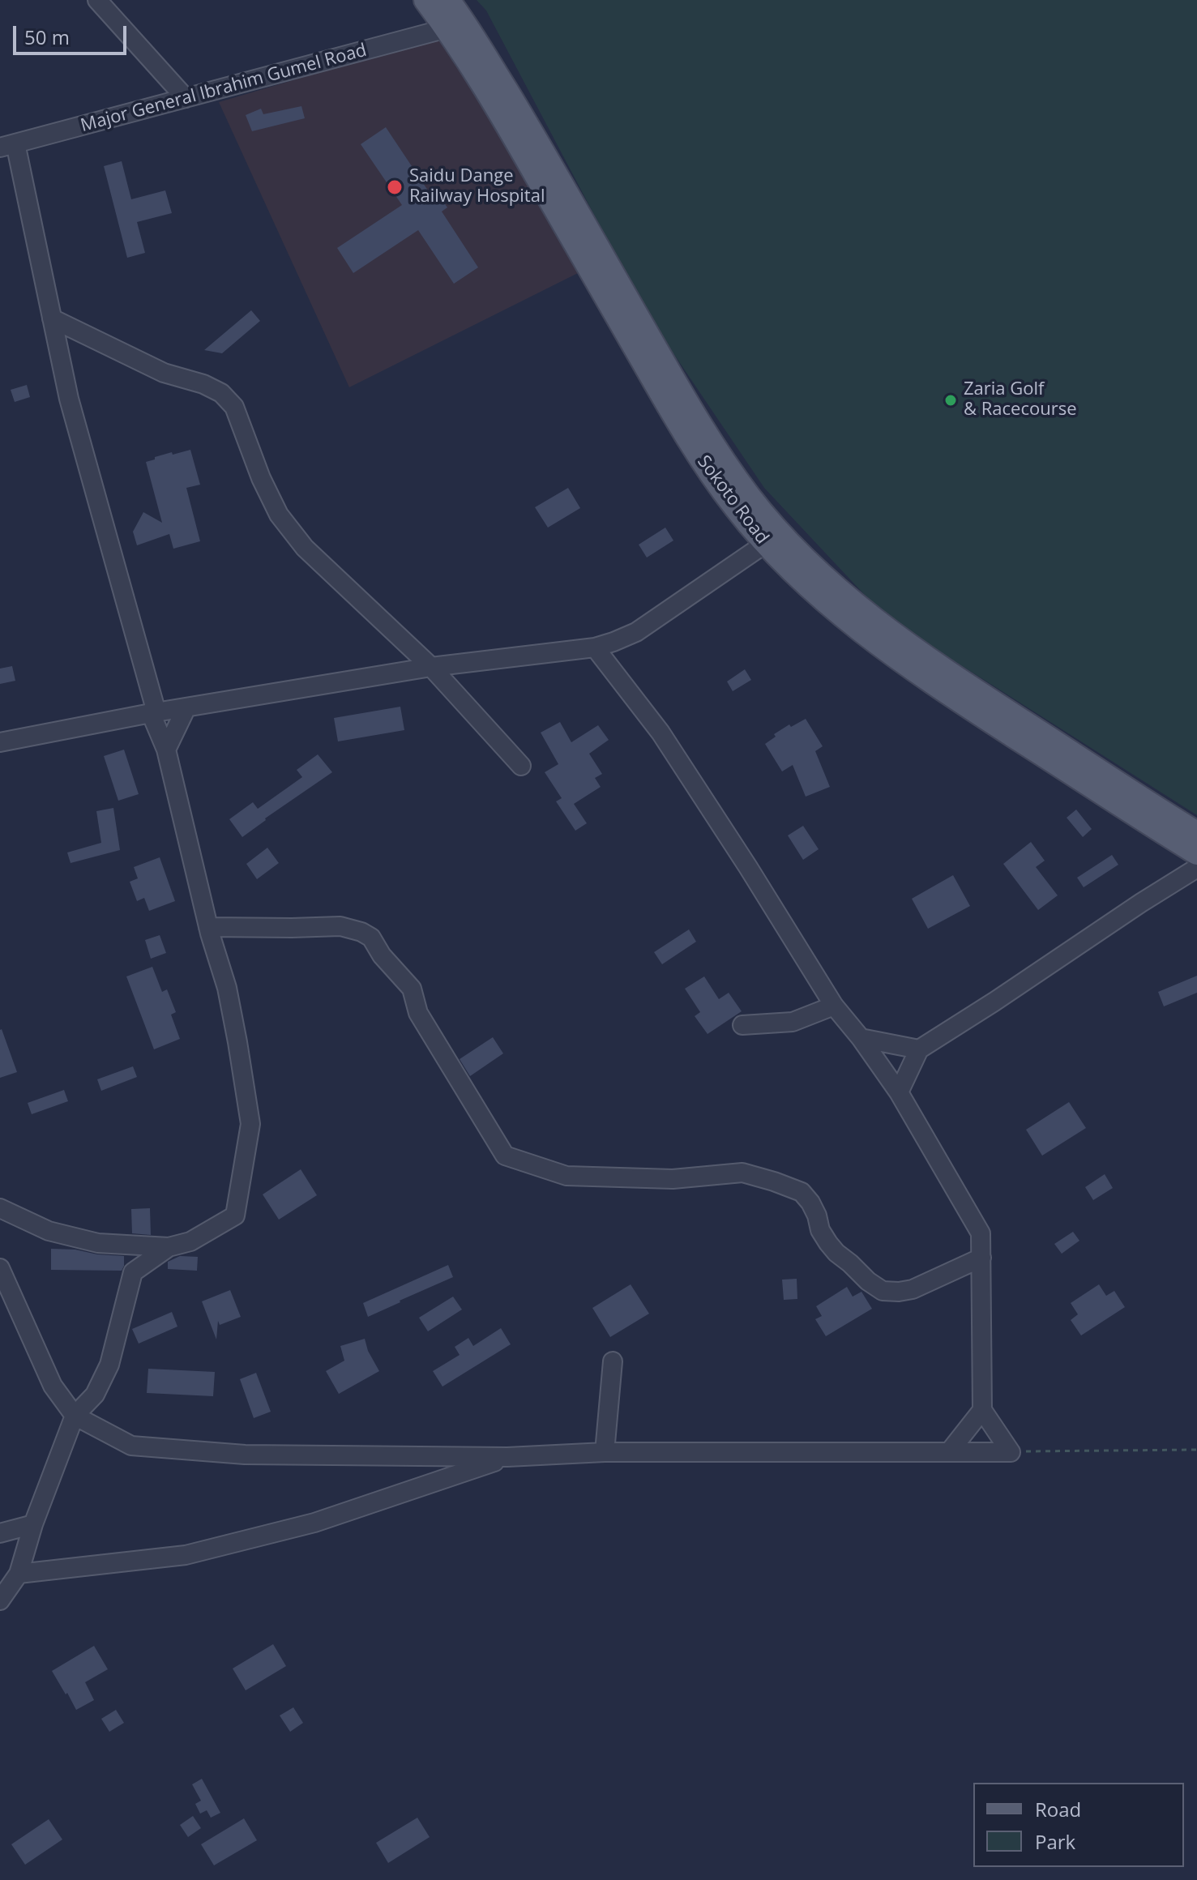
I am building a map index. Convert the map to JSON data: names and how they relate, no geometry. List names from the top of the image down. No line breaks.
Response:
{"streets":{"main road":["Sokoto Road"],"street":["Major General Ibrahim Gumel Road"]},"crossings":[["Major General Ibrahim Gumel Road","Sokoto Road"]],"places":["Saidu Dange Railway Hospital","Zaria Golf & Racecourse"],"legend":["Road","Park"],"scale_bar":"50 m"}
